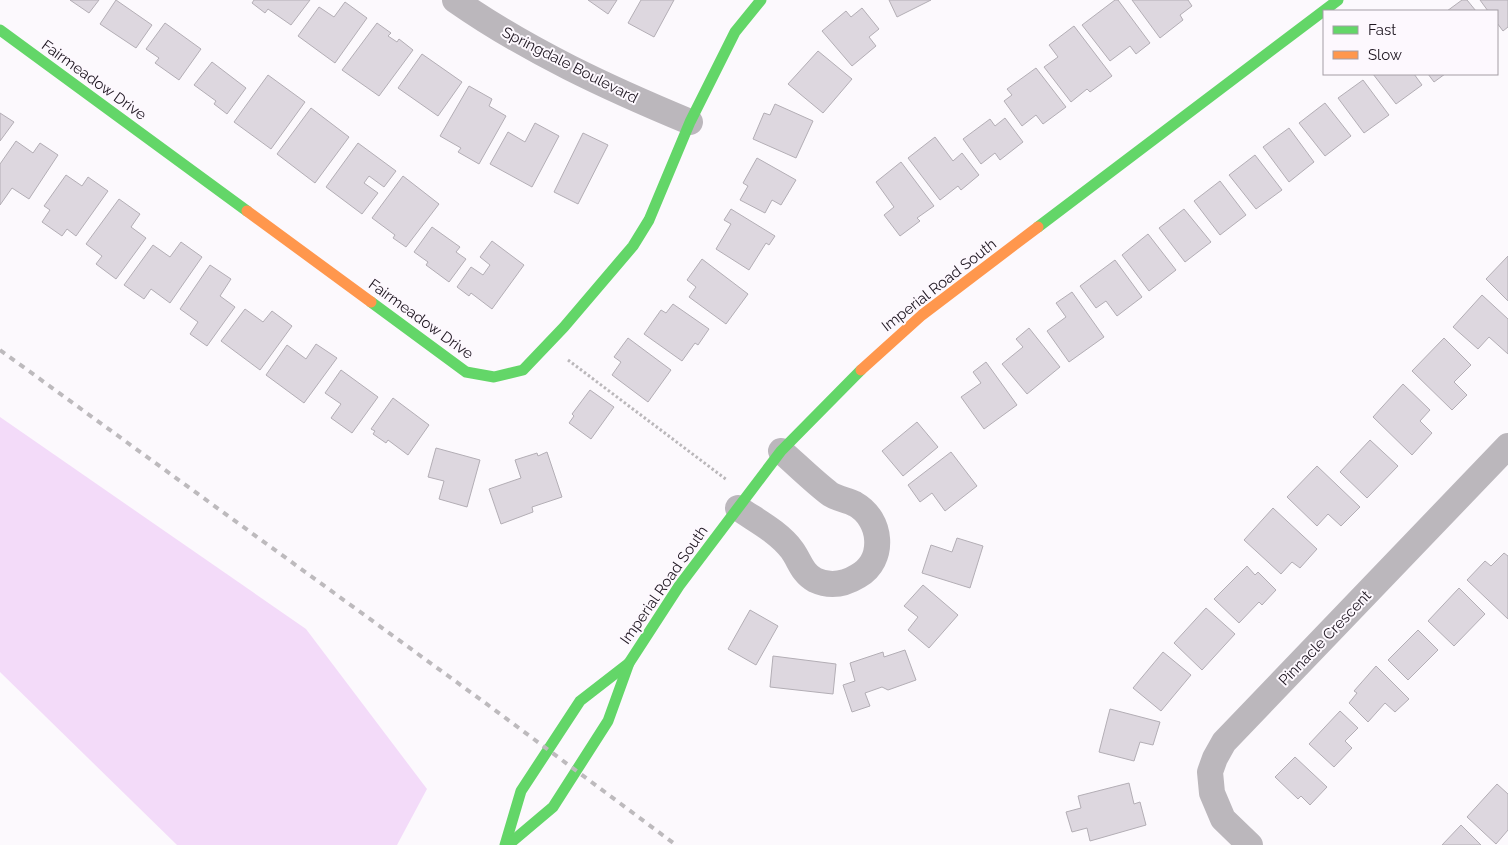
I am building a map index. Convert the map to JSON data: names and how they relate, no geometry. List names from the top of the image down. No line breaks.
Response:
{"streets":{"street":["Springdale Boulevard","Fairmeadow Drive","Imperial Road South","Pinnacle Crescent"]},"crossings":[["Springdale Boulevard","Fairmeadow Drive"]],"legend":["Fast","Slow"]}
